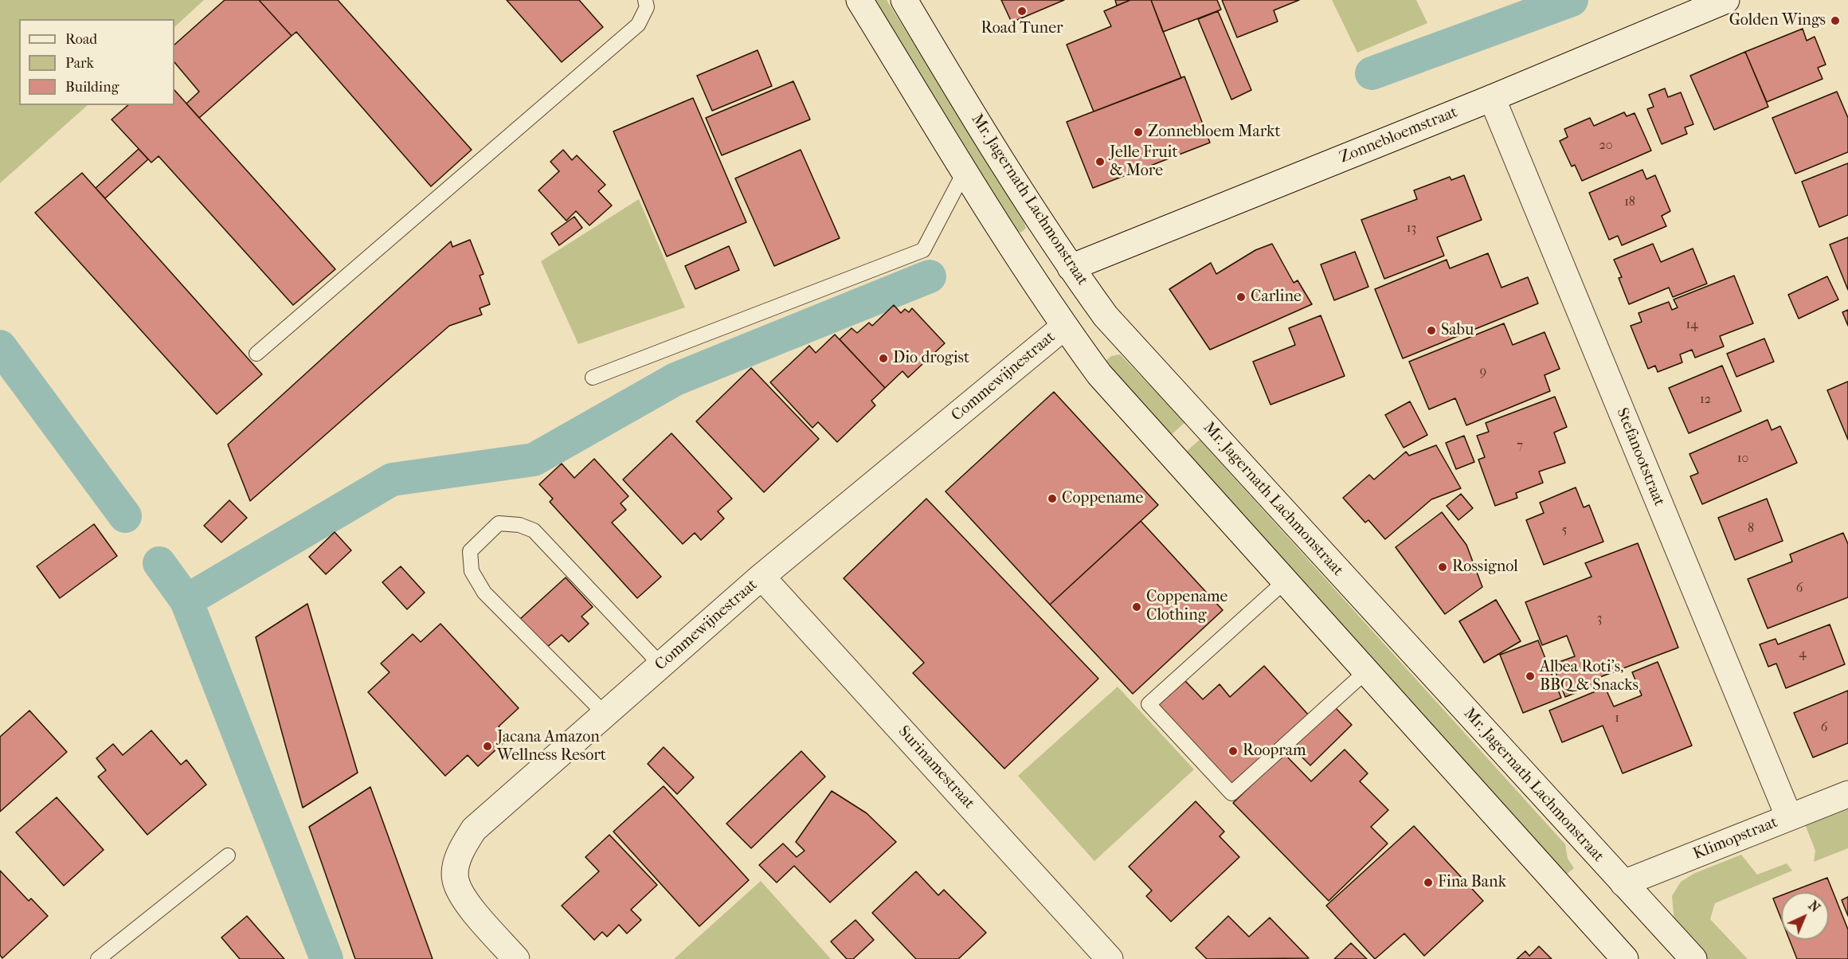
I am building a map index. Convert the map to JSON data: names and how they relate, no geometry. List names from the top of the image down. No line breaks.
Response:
{"streets":{"street":["Zonnebloemstraat","Mr. Jagernath Lachmonstraat","Commewijnestraat","Stefanootstraat","Surinamestraat","Klimopstraat"]},"crossings":[["Zonnebloemstraat","Mr. Jagernath Lachmonstraat"],["Zonnebloemstraat","Stefanootstraat"],["Mr. Jagernath Lachmonstraat","Klimopstraat"],["Commewijnestraat","Surinamestraat"],["Stefanootstraat","Klimopstraat"]],"places":["Road Tuner","Golden Wings","Zonnebloem Markt","Jelle Fruit & More","Carline","Sabu","Dio drogist","Coppename","Rossignol","Coppename Clothing","Albea Roti's, BBQ & Snacks","Jacana Amazon Wellness Resort","Roopram","Fina Bank"],"house_numbers":["20","18","13","14","9","12","7","10","8","5","6","3","4","1","6"],"legend":["Road","Park","Building"],"north":"top right"}
